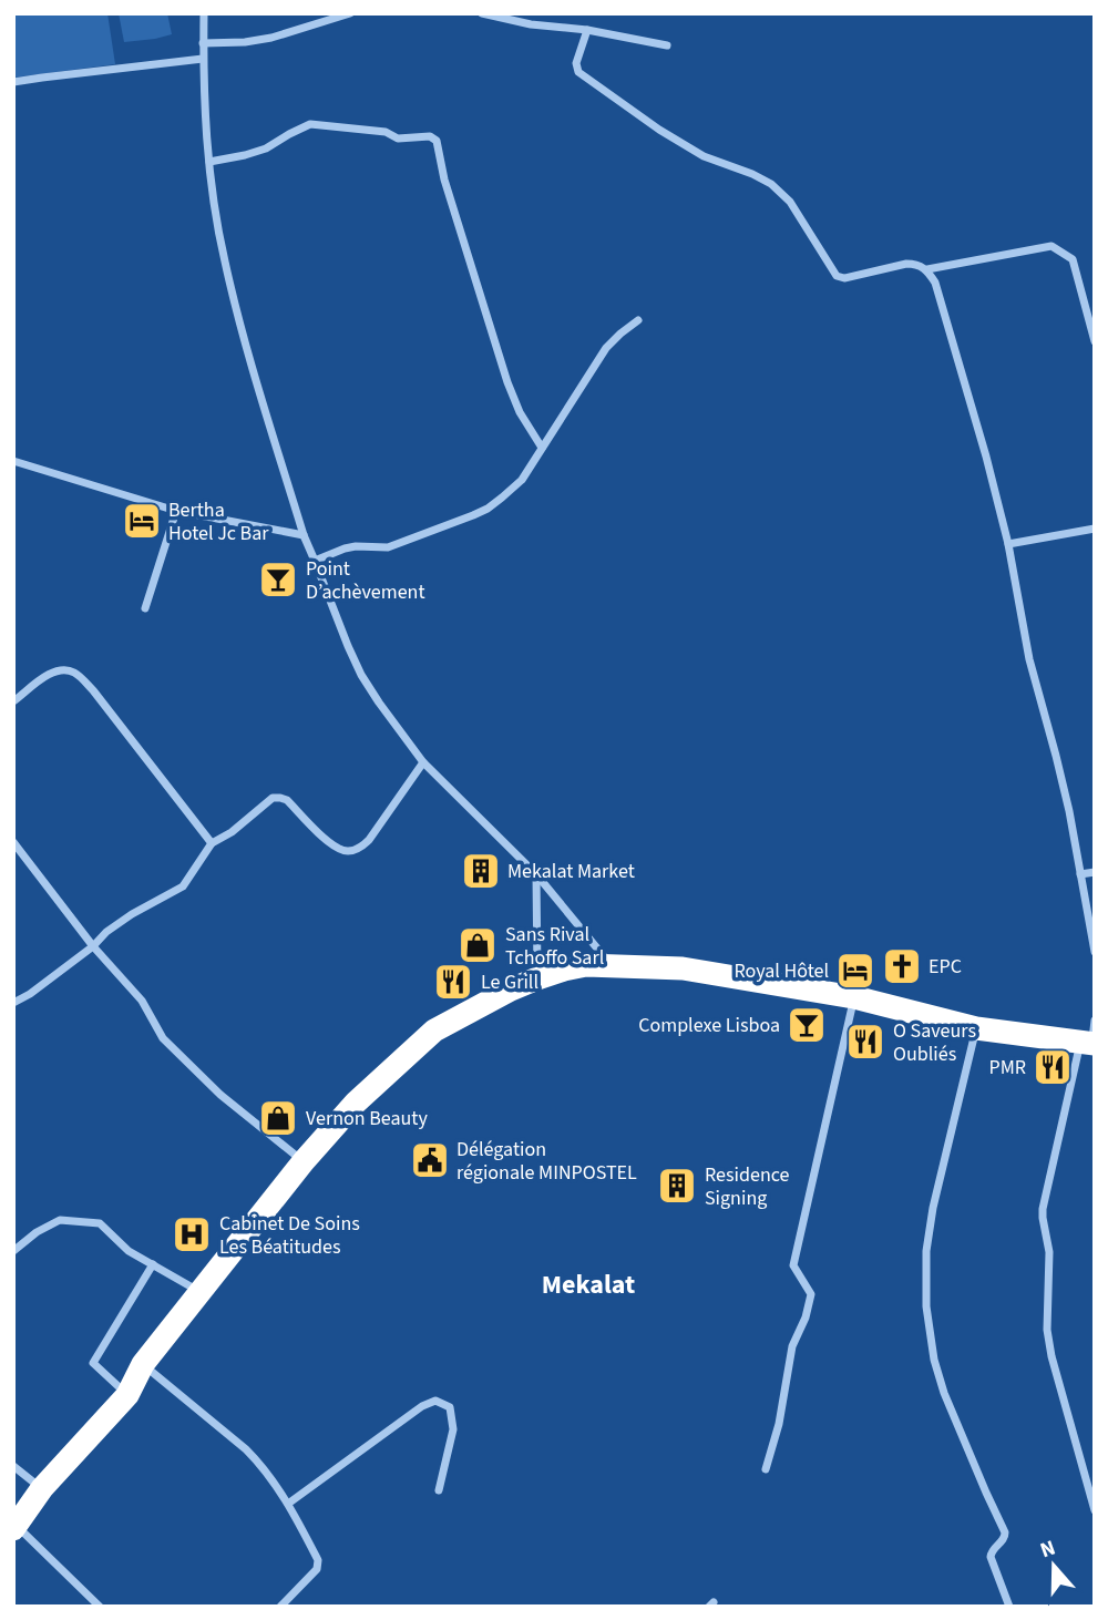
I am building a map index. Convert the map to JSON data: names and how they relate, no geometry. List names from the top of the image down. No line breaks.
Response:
{"districts":["Mekalat"],"places":{"hotel":["Bertha Hotel Jc Bar","Royal Hôtel"],"bar":["Point D’achèvement","Complexe Lisboa"],"building":["Mekalat Market","Residence Signing"],"shop":["Sans Rival Tchoffo Sarl","Vernon Beauty"],"church":["EPC"],"restaurant":["Le Grill","O Saveurs Oubliés","PMR"],"public building":["Délégation régionale MINPOSTEL"],"hospital":["Cabinet De Soins Les Béatitudes"]},"north":"top"}
